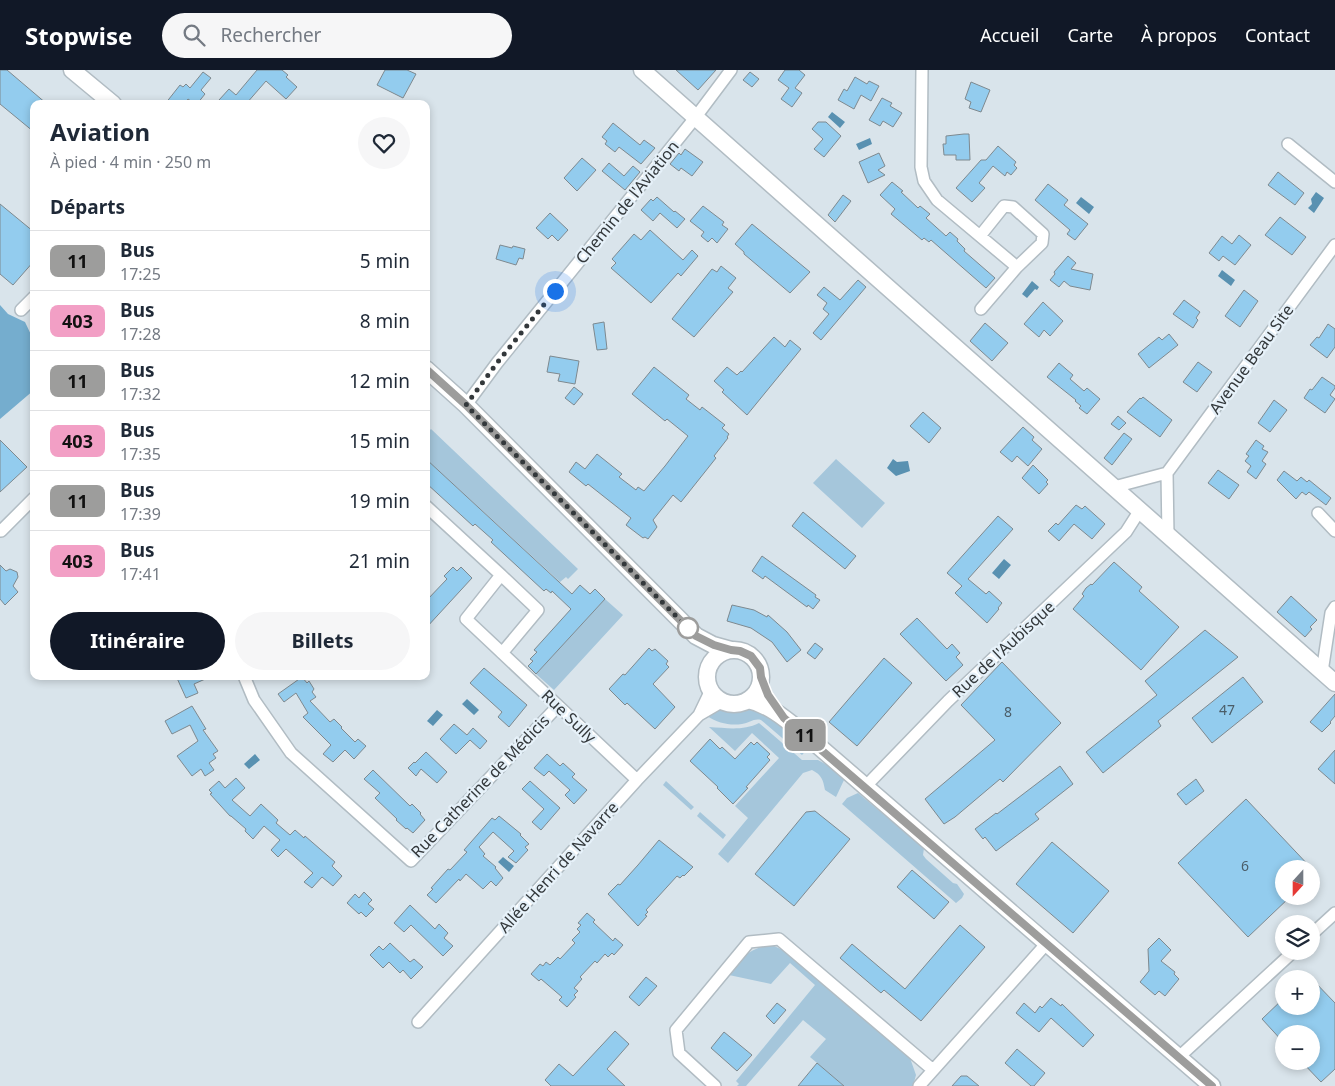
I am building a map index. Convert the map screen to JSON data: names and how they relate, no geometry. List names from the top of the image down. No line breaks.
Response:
{"streets":{"street":["Chemin de l'Aviation","Avenue Beau Site","Rue de l'Aubisque","Rue Sully","Rue Catherine de Médicis","Allée Henri de Navarre"]},"crossings":[["Rue Sully","Rue Catherine de Médicis"],["Rue Sully","Allée Henri de Navarre"]],"lines":["bus line 11"],"house_numbers":["47","8","6"],"north":"bottom","page":{"header":"Stopwise","search":"Rechercher","nav":["Accueil","Carte","À propos","Contact"],"on_map":"11","heading":[["Aviation","À pied · 4 min · 250 m"],"Départs"],"list":[{"mark":"11","name":"Bus","note":"17:25","value":"5 min"},{"mark":"403","name":"Bus","note":"17:28","value":"8 min"},{"mark":"11","name":"Bus","note":"17:32","value":"12 min"},{"mark":"403","name":"Bus","note":"17:35","value":"15 min"},{"mark":"11","name":"Bus","note":"17:39","value":"19 min"},{"mark":"403","name":"Bus","note":"17:41","value":"21 min"}],"buttons":["Itinéraire","Billets"],"map_buttons":["+","−"]}}
